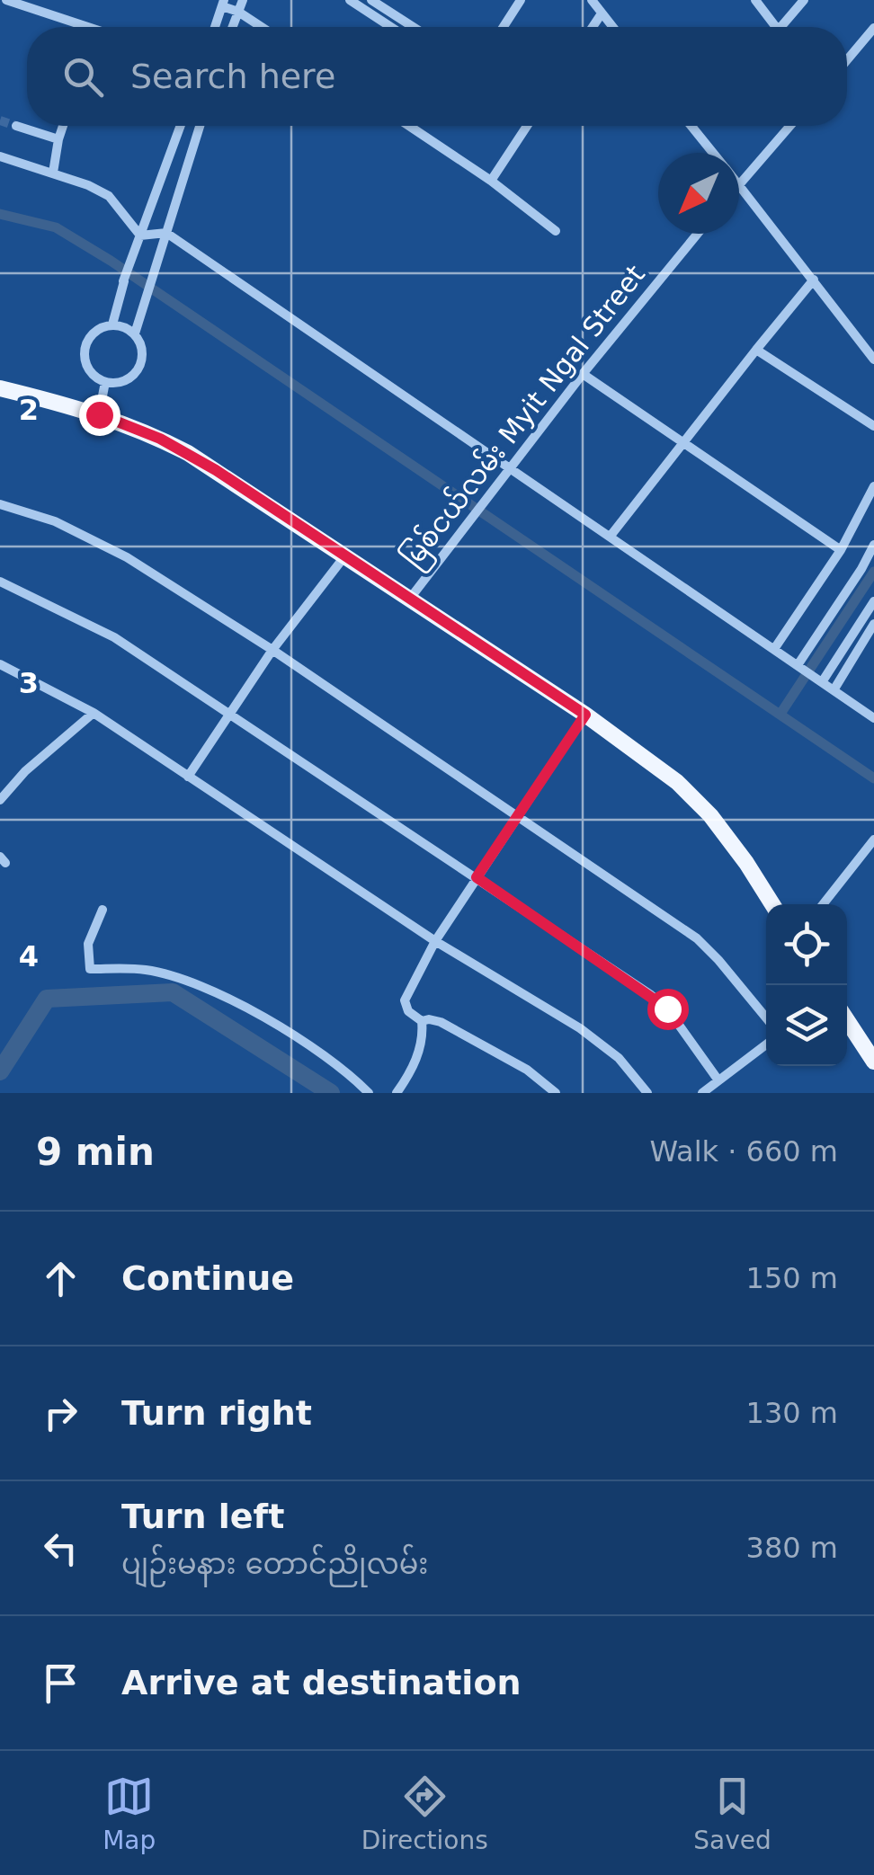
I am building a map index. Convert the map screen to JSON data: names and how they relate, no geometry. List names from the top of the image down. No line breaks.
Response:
{"streets":{"street":["မြစ်ငယ်လမ်း Myit Ngal Street"]},"north":"bottom left","page":{"search":"Search here","heading":["9 min","Walk · 660 m"],"list":[["Continue","150 m"],["Turn right","130 m"],["Turn left","ပျဉ်းမနား တောင်ညိုလမ်း","380 m"],"Arrive at destination"],"nav":["Map","Directions","Saved"]},"grid":{"rows":["2","3","4"]}}
